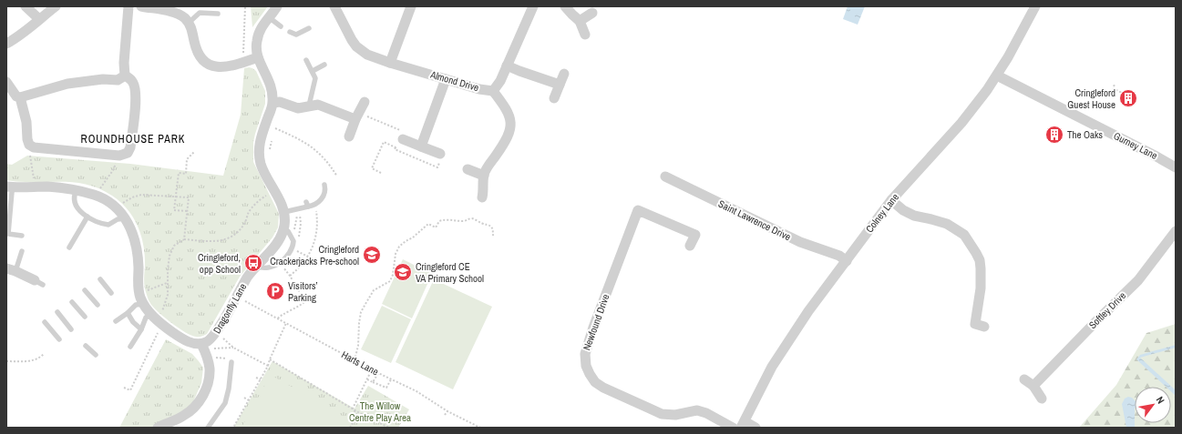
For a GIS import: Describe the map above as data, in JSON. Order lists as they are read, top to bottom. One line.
{"streets":{"street":["Almond Drive","Gurney Lane","Colney Lane","Saint Lawrence Drive","Dragonfly Lane","Softley Drive","Newfound Drive"],"path":["Harts Lane"]},"crossings":[["Gurney Lane","Colney Lane"],["Colney Lane","Saint Lawrence Drive"]],"districts":["ROUNDHOUSE PARK"],"parks":["The Willow Centre Play Area"],"places":{"building":["Cringleford Guest House","The Oaks"],"school or university":["Cringleford Crackerjacks Pre-school","Cringleford CE VA Primary School"],"bus stop":["Cringleford, opp School"],"parking":["Visitors’ Parking"]},"north":"top right"}
